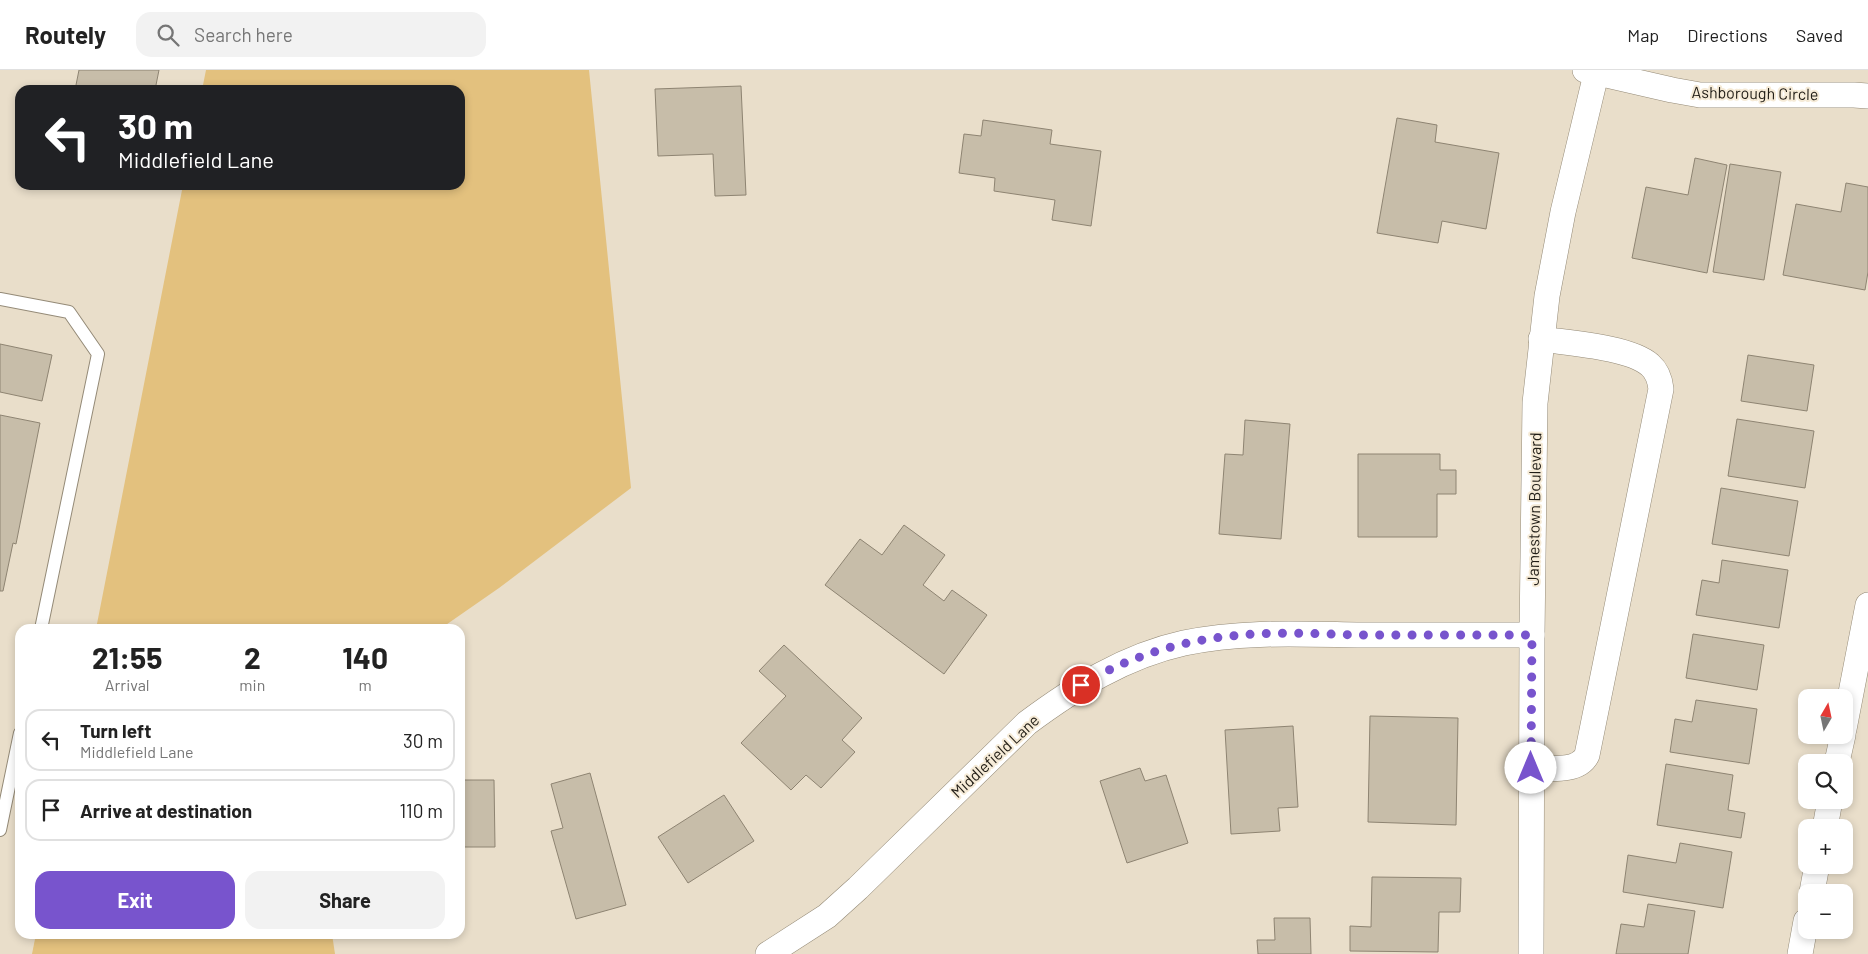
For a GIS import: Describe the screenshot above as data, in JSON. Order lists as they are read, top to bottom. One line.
{"streets":{"street":["Ashborough Circle","Jamestown Boulevard","Middlefield Lane"]},"crossings":[["Ashborough Circle","Jamestown Boulevard"],["Jamestown Boulevard","Middlefield Lane"]],"north":"top","page":{"header":"Routely","search":"Search here","nav":["Map","Directions","Saved"],"turn":["30 m","Middlefield Lane"],"eta":["21:55","Arrival","2","min","140","m"],"map_buttons":["+","−"],"list":[{"name":"Turn left","note":"Middlefield Lane","value":"30 m"},{"name":"Arrive at destination","value":"110 m"}],"buttons":["Exit","Share"]}}
